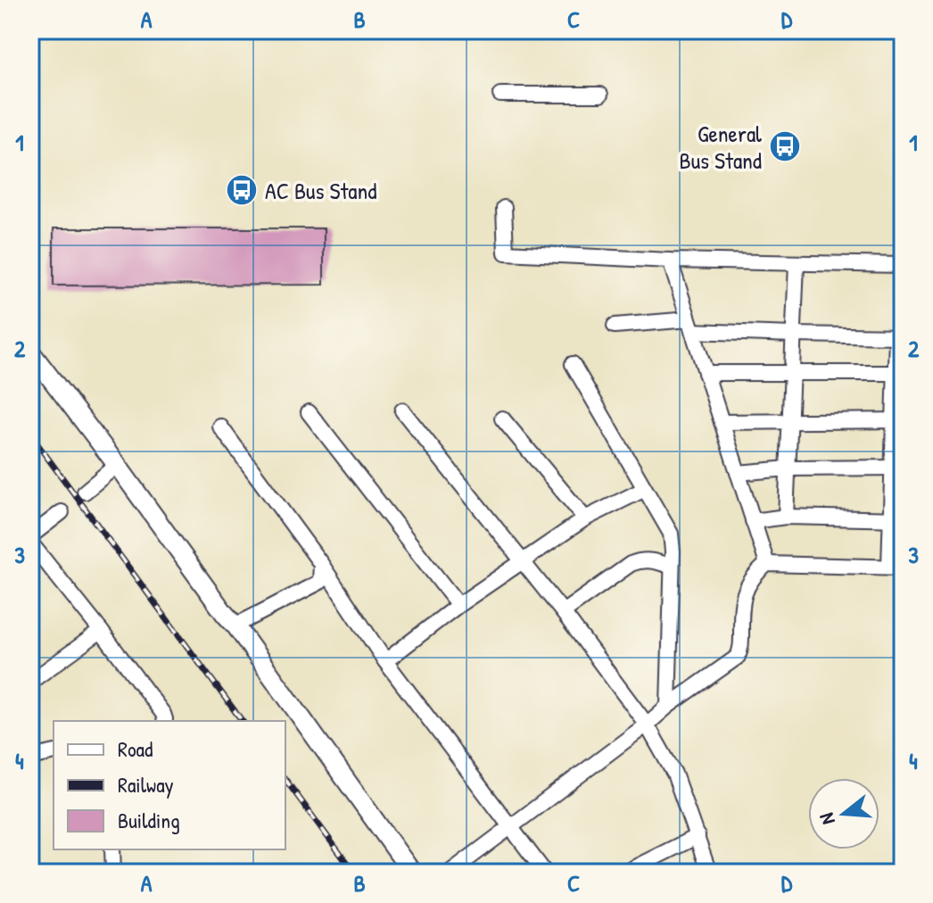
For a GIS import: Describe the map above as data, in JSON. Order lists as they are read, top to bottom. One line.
{"places":{"bus stop":["General Bus Stand","AC Bus Stand"]},"legend":["Road","Railway","Building"],"north":"left","grid":{"columns":["A","B","C","D"],"rows":["1","2","3","4"]}}
